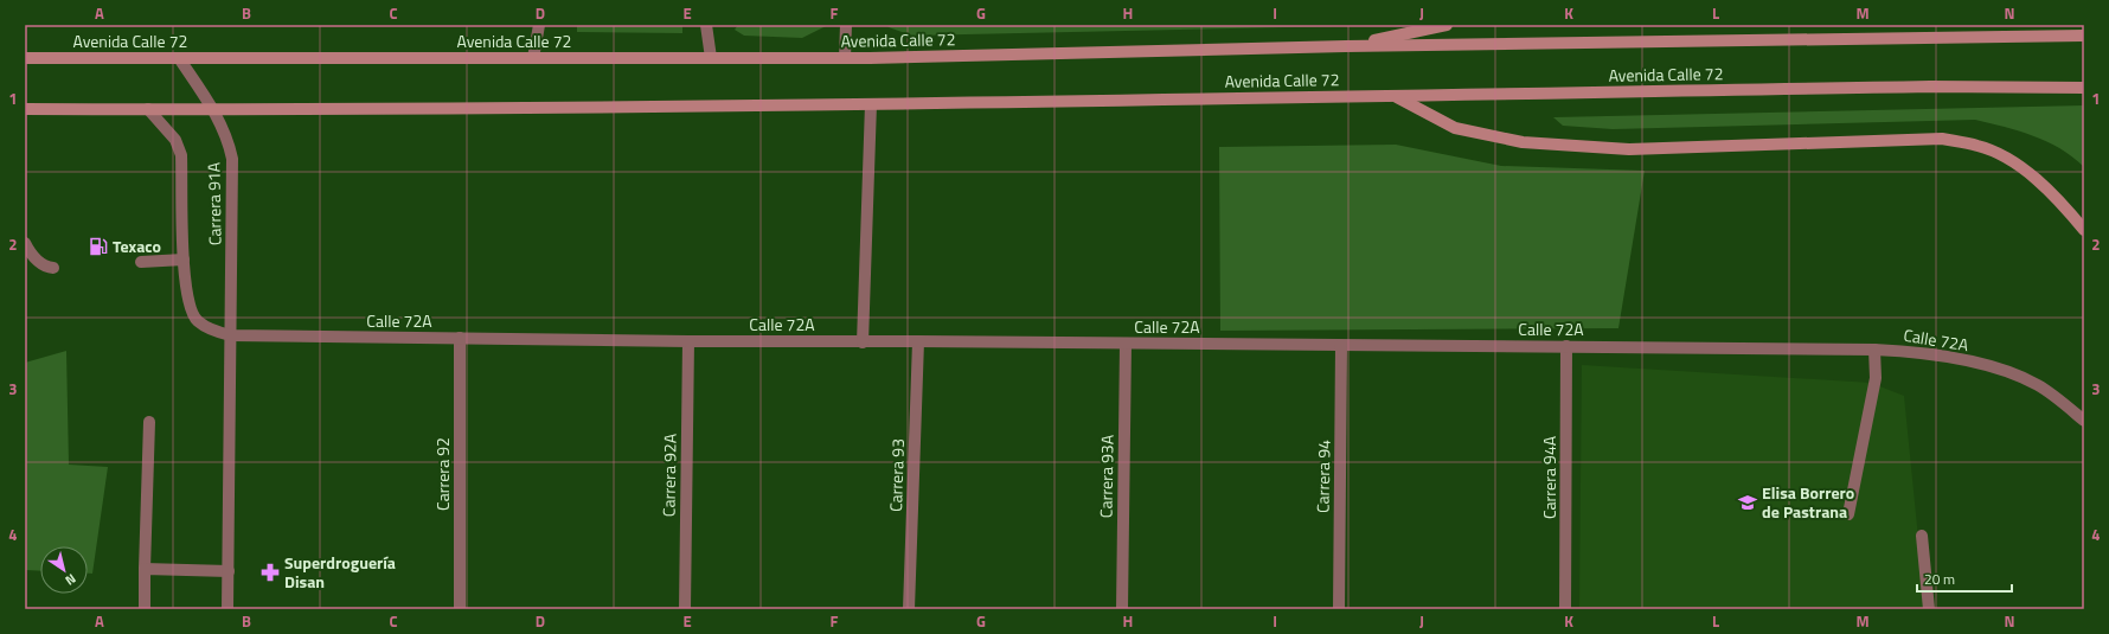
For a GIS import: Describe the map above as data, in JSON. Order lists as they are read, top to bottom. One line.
{"streets":{"main road":["Avenida Calle 72"],"street":["Carrera 91A","Calle 72A","Carrera 92","Carrera 92A","Carrera 93","Carrera 93A","Carrera 94","Carrera 94A"]},"crossings":[["Avenida Calle 72","Carrera 91A"],["Carrera 91A","Calle 72A"],["Calle 72A","Carrera 92"],["Calle 72A","Carrera 92A"],["Calle 72A","Carrera 93"],["Calle 72A","Carrera 93A"],["Calle 72A","Carrera 94"],["Calle 72A","Carrera 94A"]],"places":{"fuel station":["Texaco"],"school or university":["Elisa Borrero de Pastrana"],"pharmacy":["Superdroguería Disan"]},"scale_bar":"20 m","north":"bottom right","grid":{"columns":["A","B","C","D","E","F","G","H","I","J","K","L","M","N"],"rows":["1","2","3","4"]}}
